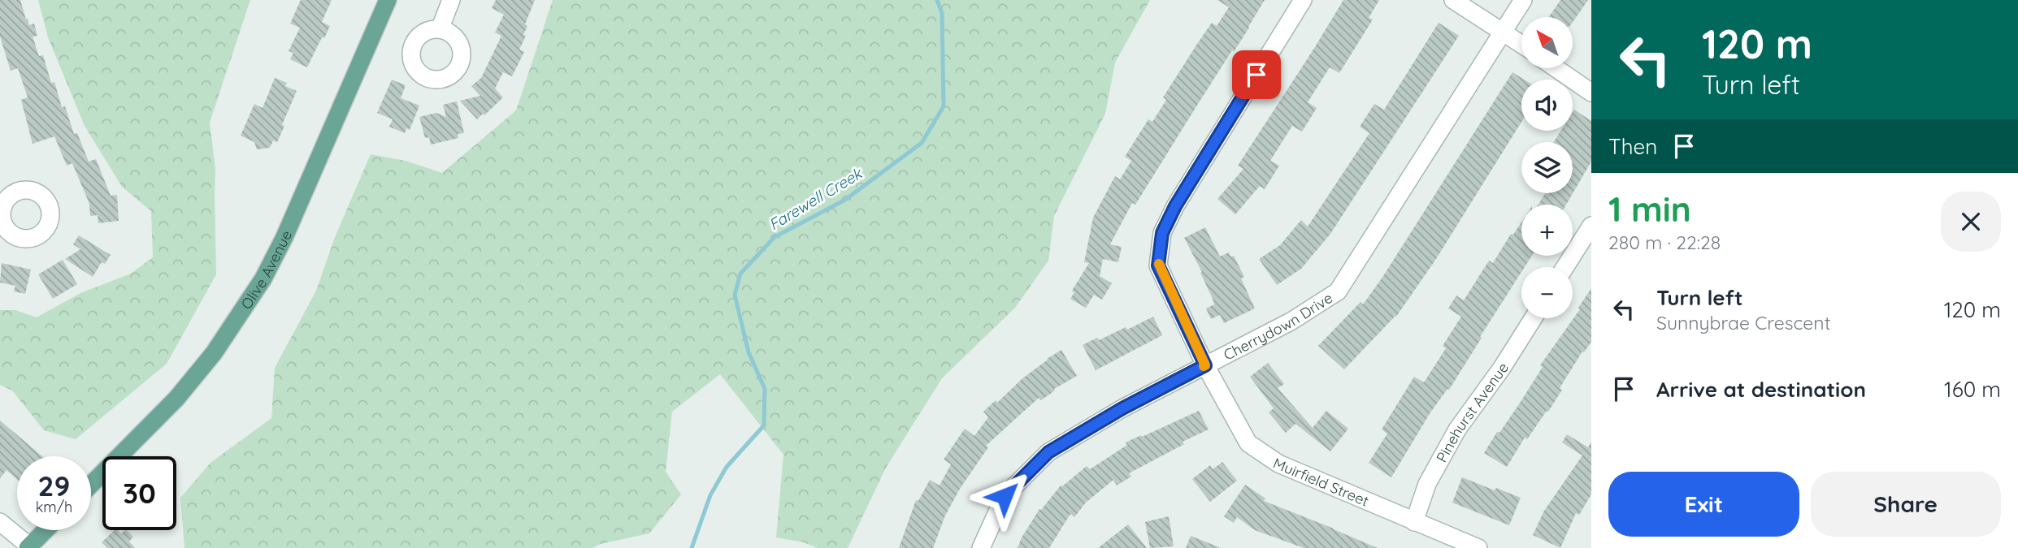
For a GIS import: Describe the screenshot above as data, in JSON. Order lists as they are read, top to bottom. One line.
{"streets":{"main road":["Olive Avenue"],"street":["Cherrydown Drive","Pinehurst Avenue","Muirfield Street"]},"crossings":[["Cherrydown Drive","Muirfield Street"],["Pinehurst Avenue","Muirfield Street"]],"water":["Farewell Creek"],"north":"top left","page":{"turn":["120 m","Turn left"],"map_buttons":["+","−"],"then":"Then","heading":["1 min","280 m · 22:28"],"list":[{"name":"Turn left","note":"Sunnybrae Crescent","value":"120 m"},{"name":"Arrive at destination","value":"160 m"}],"speed":"29 km/h","limit":"30","buttons":["Exit","Share"]}}
